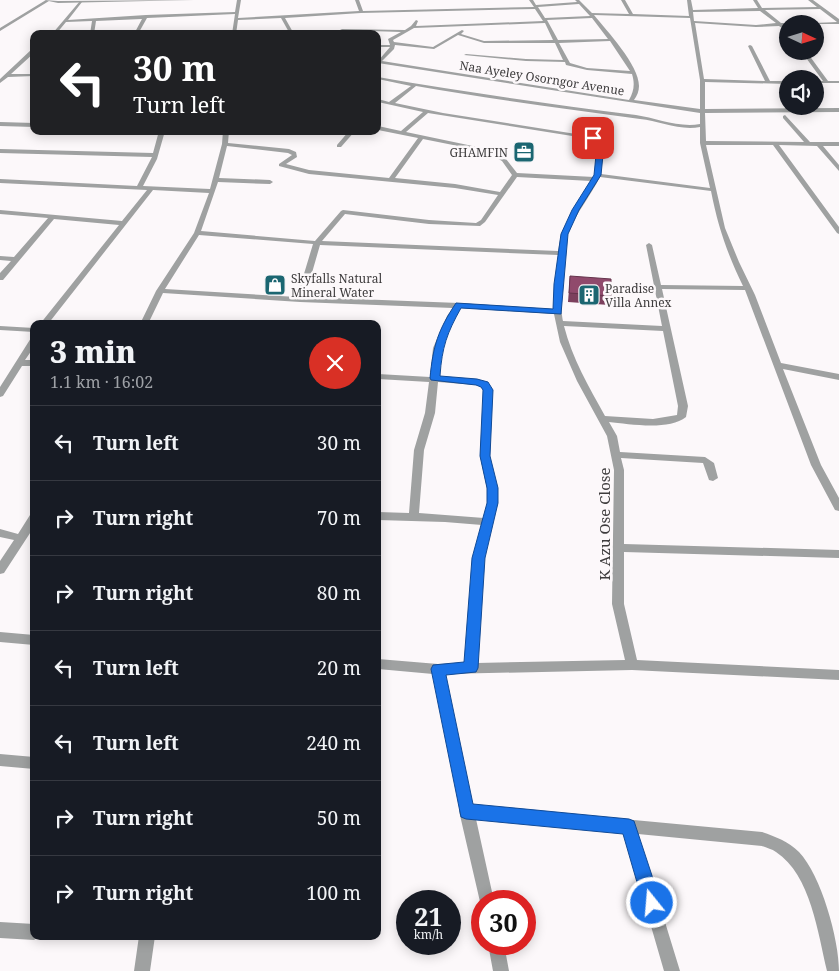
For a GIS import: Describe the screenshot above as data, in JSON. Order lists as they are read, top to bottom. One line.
{"streets":{"street":["Naa Ayeley Osorngor Avenue","K Azu Ose Close"]},"places":{"office":["GHAMFIN"],"shop":["Skyfalls Natural Mineral Water"],"building":["Paradise Villa Annex"]},"north":"right","page":{"turn":["30 m","Turn left"],"heading":["3 min","1.1 km · 16:02"],"list":[{"name":"Turn left","value":"30 m"},{"name":"Turn right","value":"70 m"},{"name":"Turn right","value":"80 m"},{"name":"Turn left","value":"20 m"},{"name":"Turn left","value":"240 m"},{"name":"Turn right","value":"50 m"},{"name":"Turn right","value":"100 m"}],"speed":"21 km/h","limit":"30"}}
